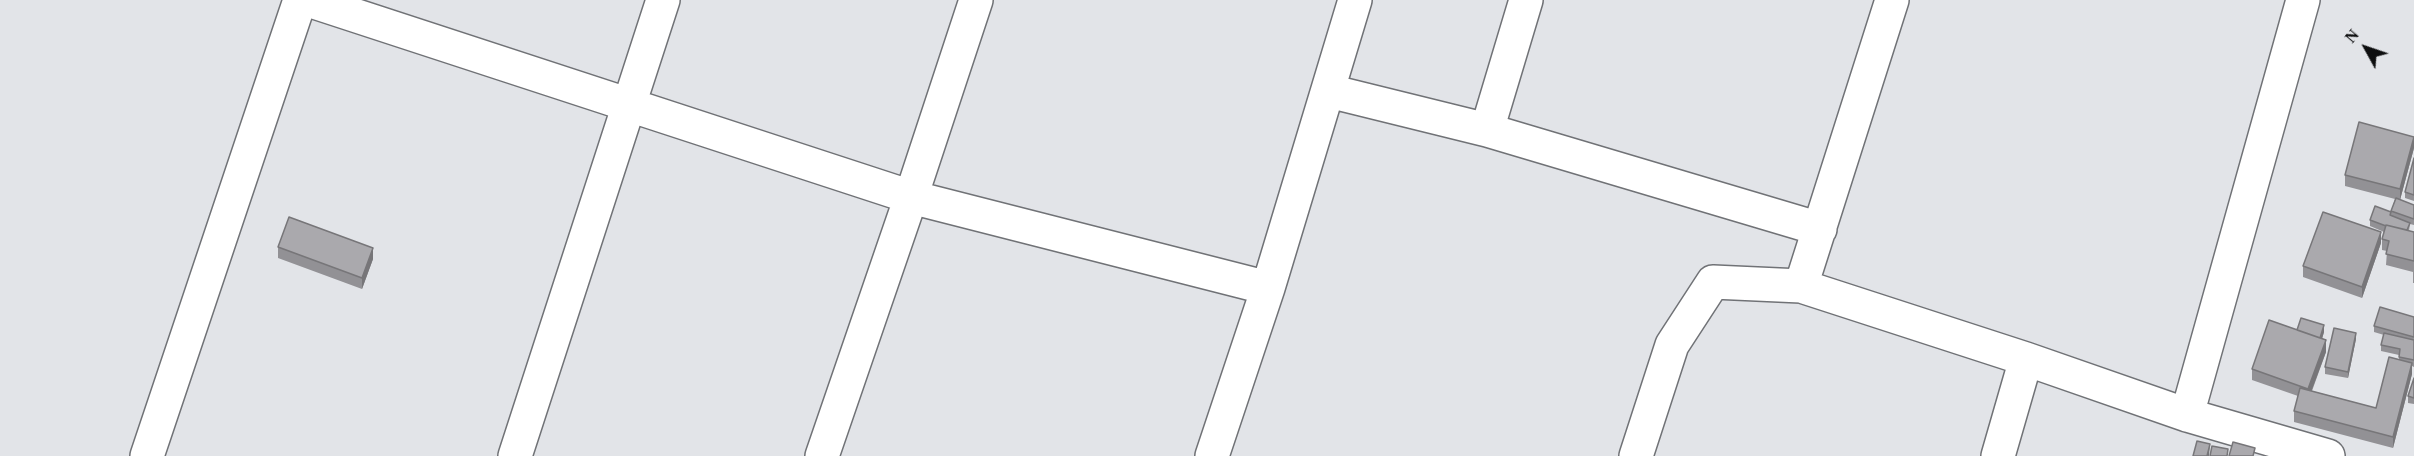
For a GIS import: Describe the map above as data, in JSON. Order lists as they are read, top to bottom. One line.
{"north":"top left"}
